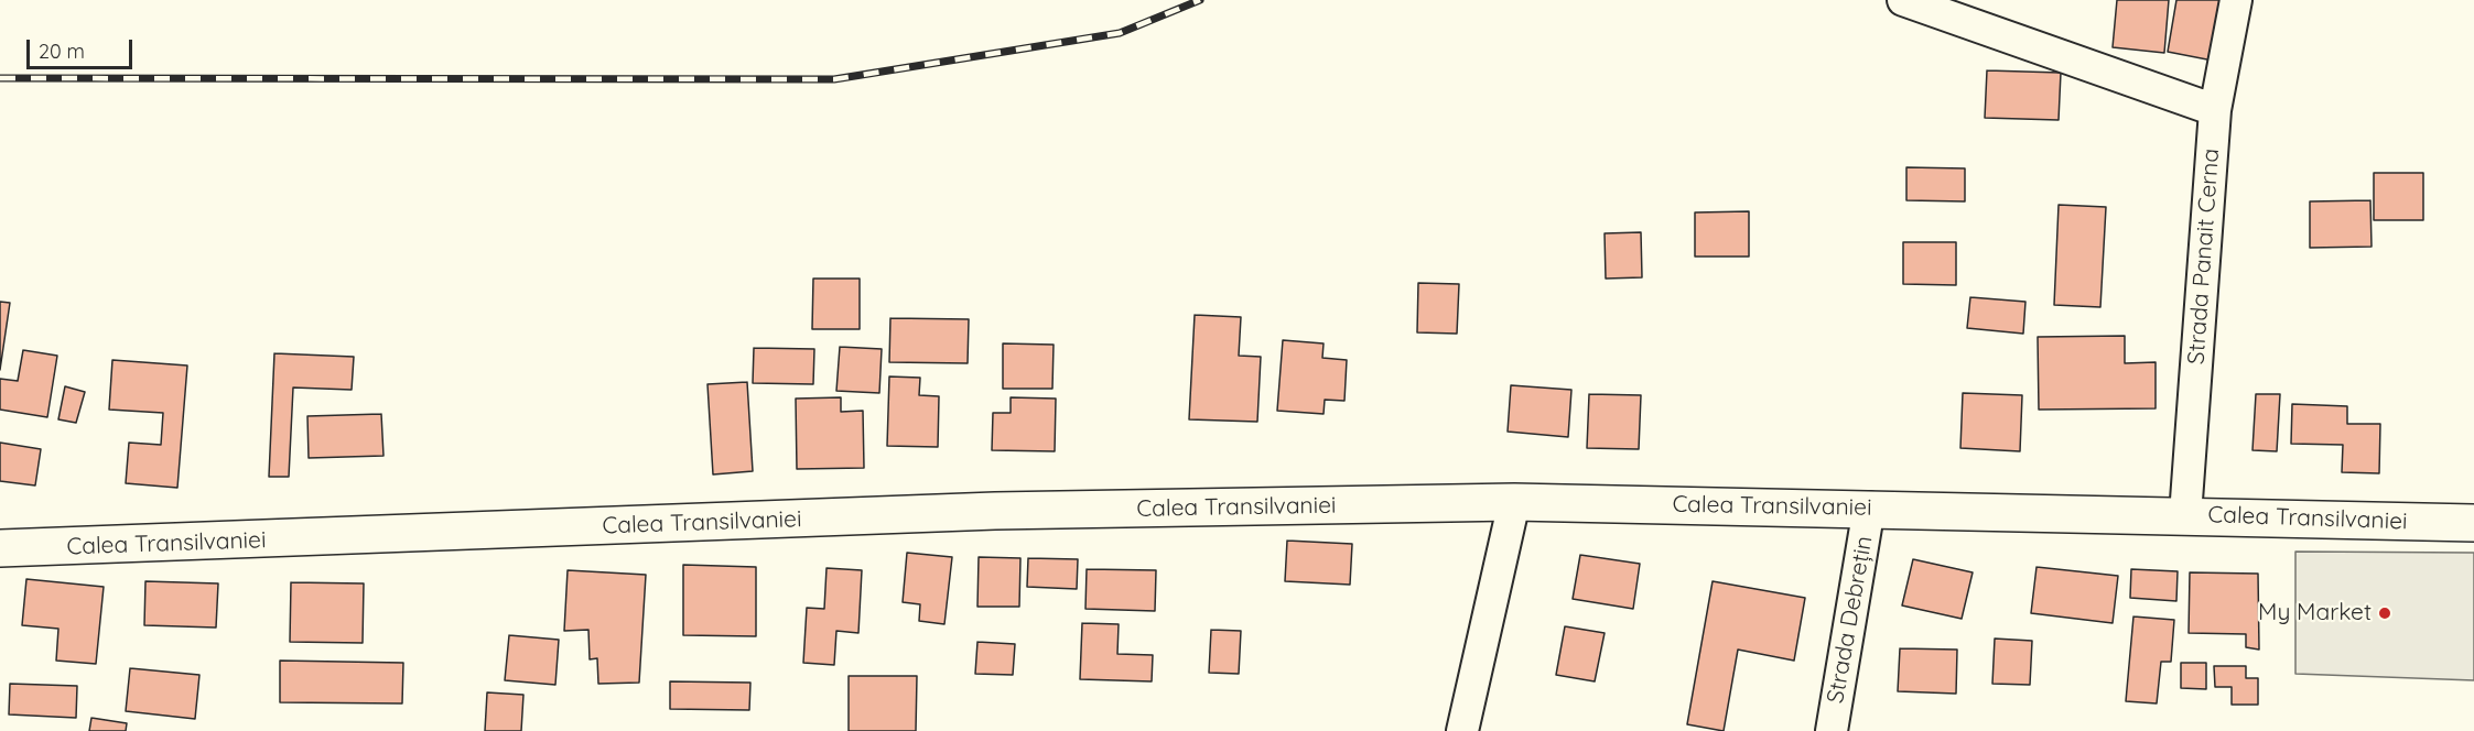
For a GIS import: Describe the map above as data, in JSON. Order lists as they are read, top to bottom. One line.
{"streets":{"highway":["Calea Transilvaniei"],"street":["Strada Panait Cerna","Strada Debrețin"]},"crossings":[["Strada Panait Cerna","Calea Transilvaniei"],["Calea Transilvaniei","Strada Debrețin"]],"places":["My Market"],"scale_bar":"20 m"}
